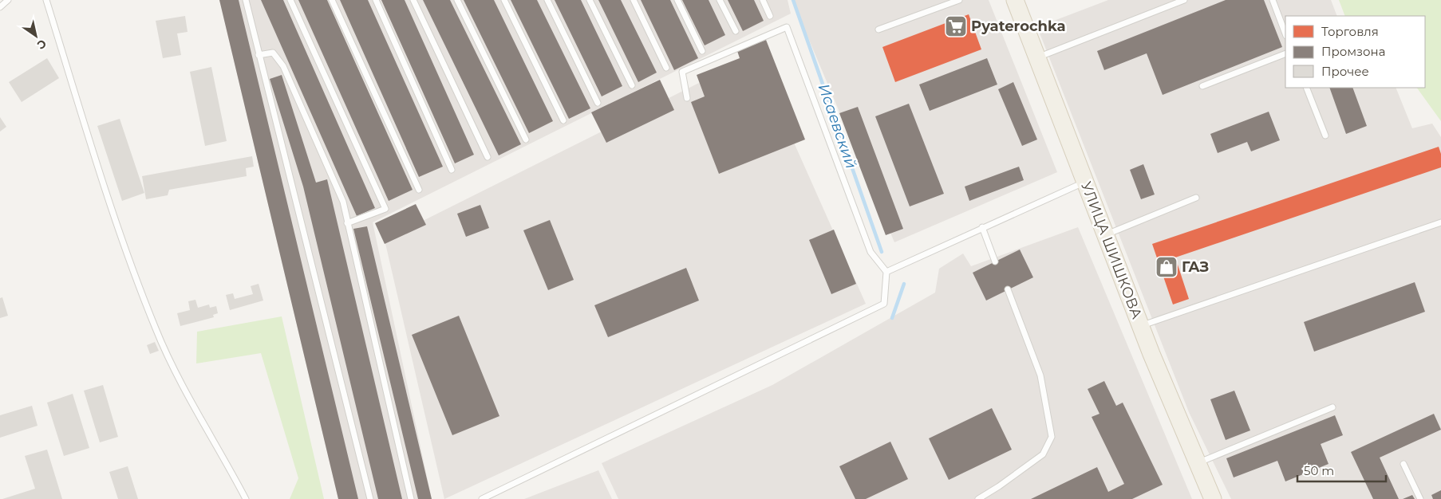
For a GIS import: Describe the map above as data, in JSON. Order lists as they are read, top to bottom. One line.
{"streets":{"main road":["УЛИЦА ШИШКОВА"]},"water":["Исаевский"],"places":{"supermarket":["Pyaterochka"],"shop":["ГАЗ"]},"legend":["Торговля","Промзона","Прочее"],"scale_bar":"50 m","north":"bottom right"}
